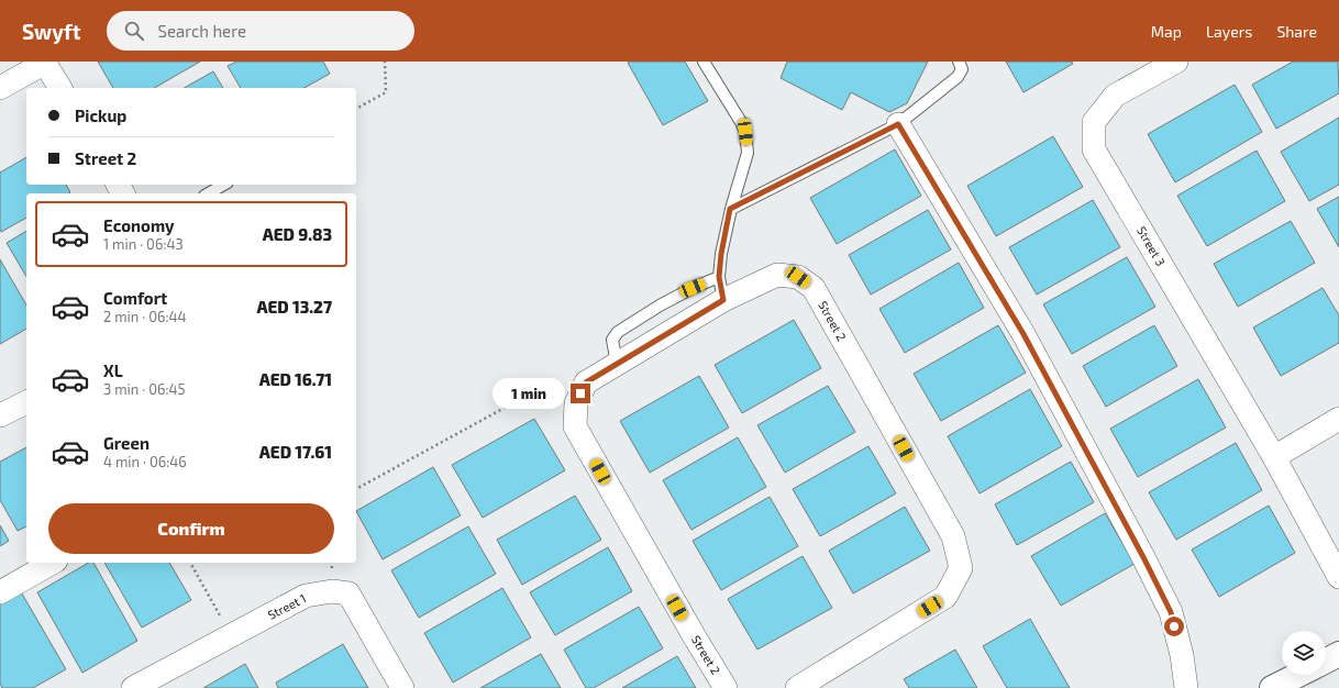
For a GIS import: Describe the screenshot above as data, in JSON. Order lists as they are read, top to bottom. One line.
{"streets":{"street":["Street 3","Street 2","Street 1"]},"page":{"header":"Swyft","search":"Search here","nav":["Map","Layers","Share"],"banner":["Pickup","Street 2"],"list":[{"name":"Economy","note":"1 min · 06:43","value":"AED 9.83"},{"name":"Comfort","note":"2 min · 06:44","value":"AED 13.27"},{"name":"XL","note":"3 min · 06:45","value":"AED 16.71"},{"name":"Green","note":"4 min · 06:46","value":"AED 17.61"}],"bubble":"1 min","buttons":"Confirm"}}
